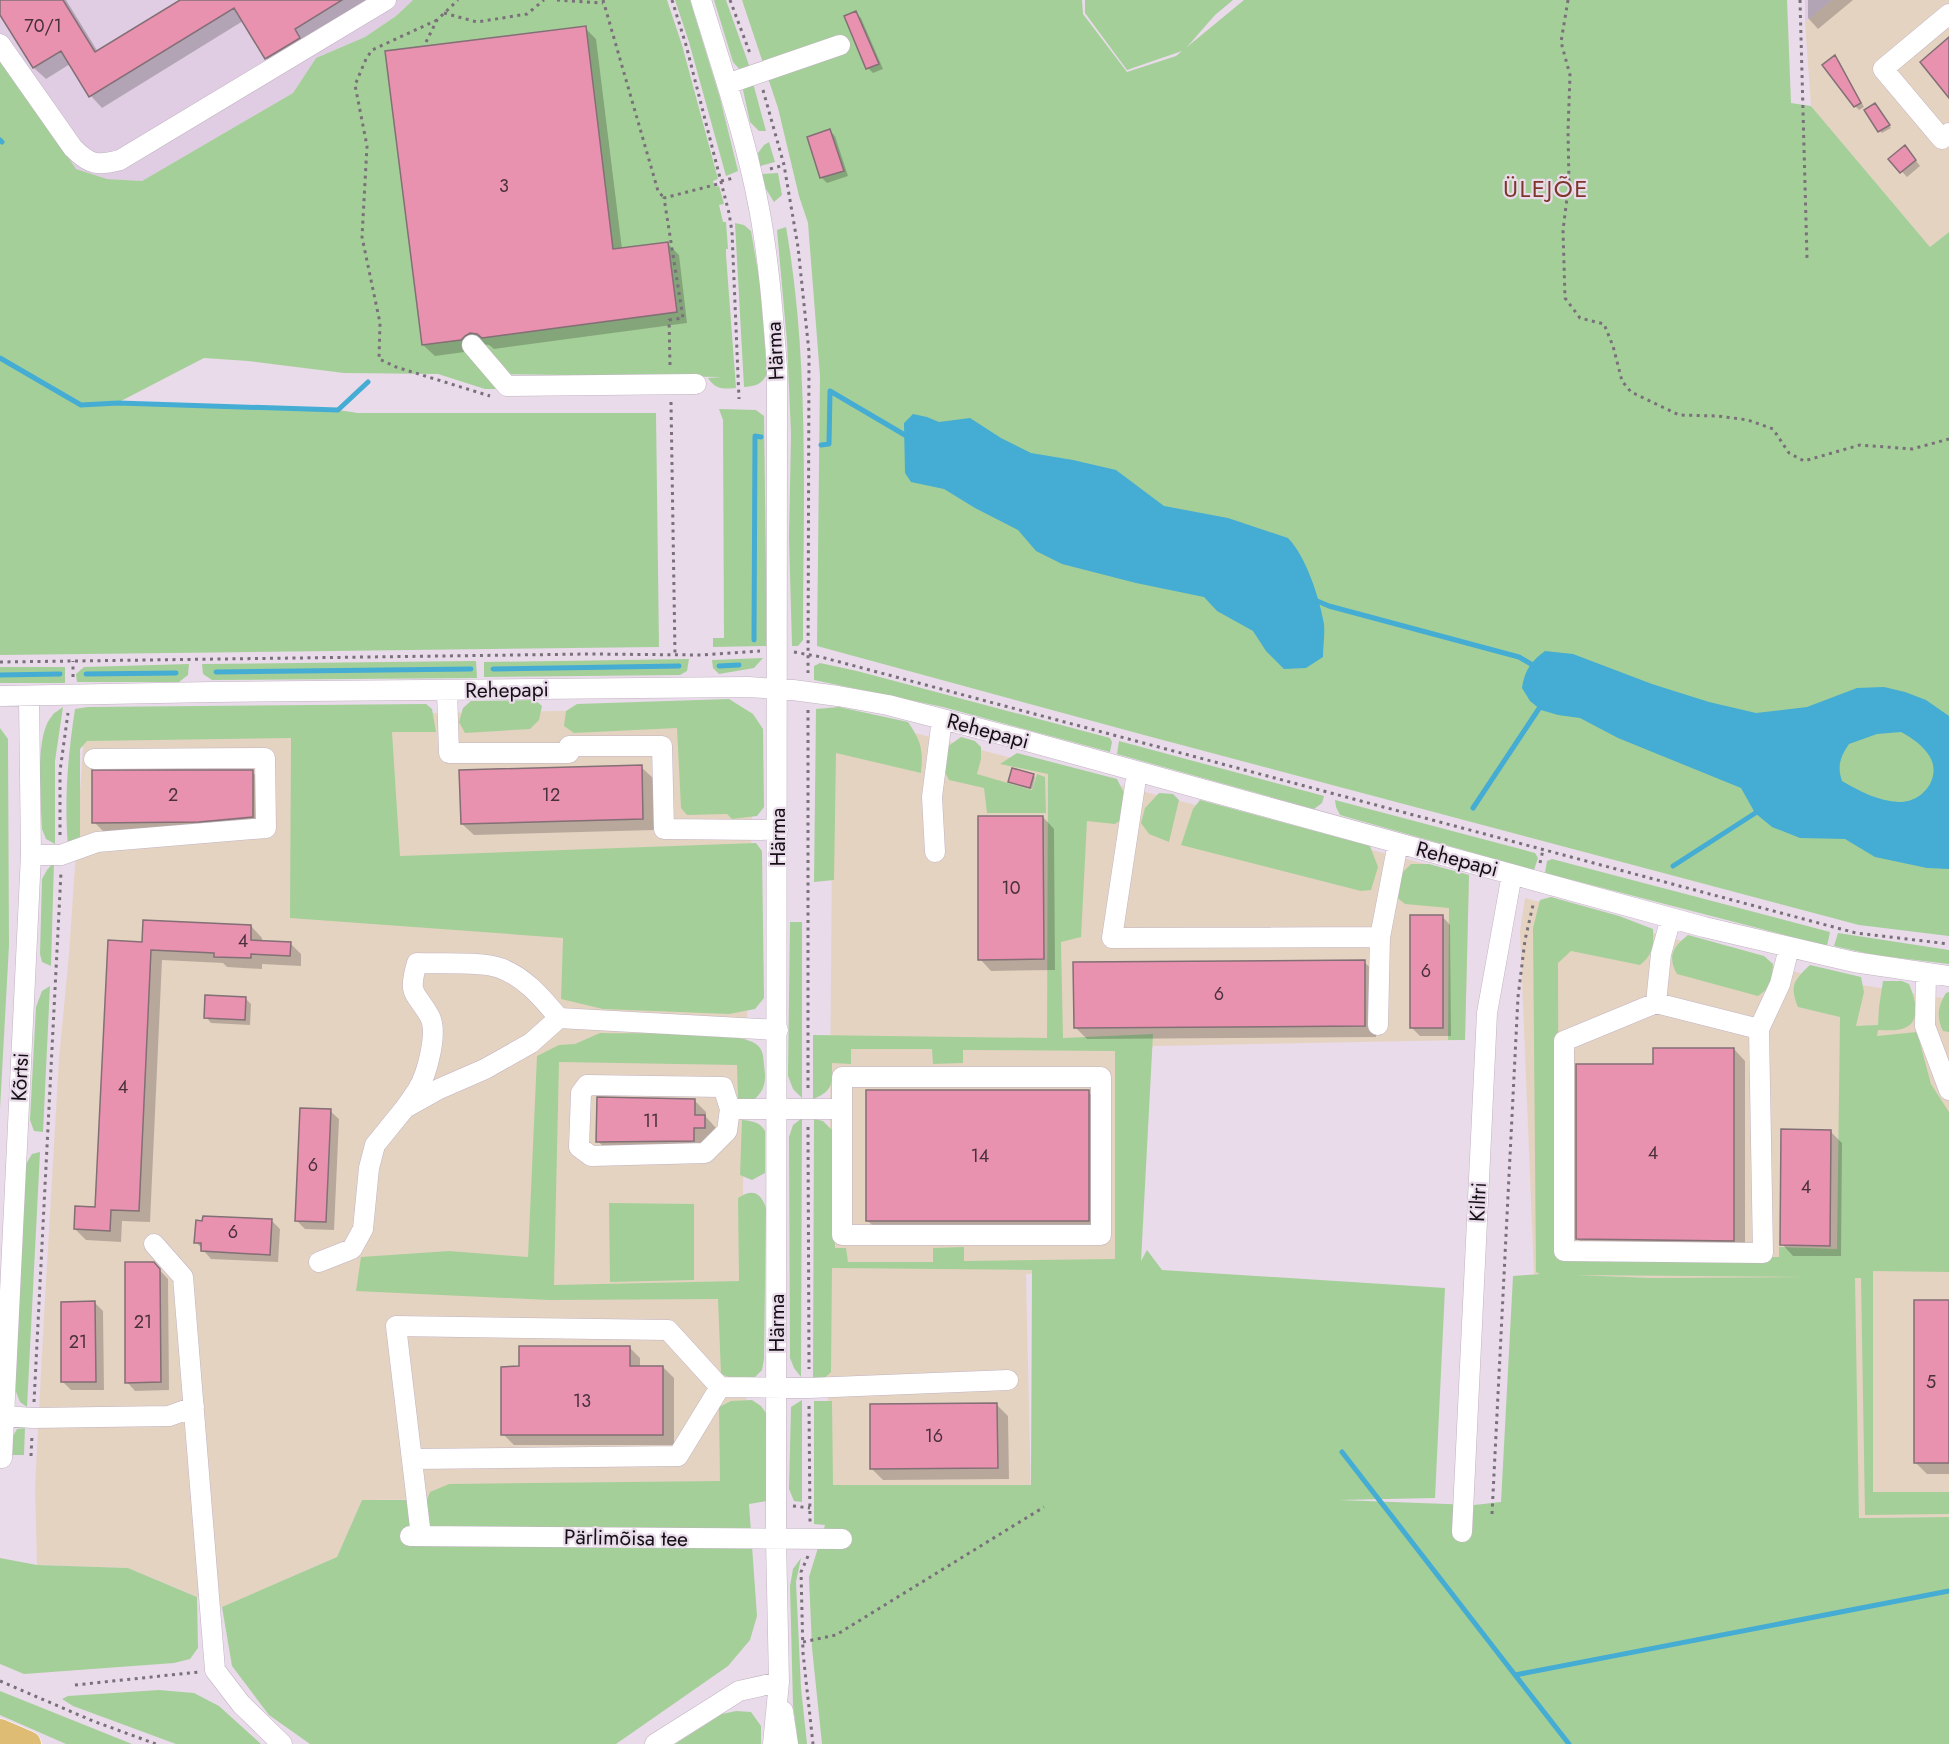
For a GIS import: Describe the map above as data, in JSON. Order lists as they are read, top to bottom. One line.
{"streets":{"street":["Härma","Rehepapi","Kõrtsi","Kiltri","Pärlimõisa tee"]},"crossings":[["Härma","Rehepapi"],["Härma","Pärlimõisa tee"],["Rehepapi","Kõrtsi"],["Rehepapi","Kiltri"]],"districts":["ÜLEJÕE"],"house_numbers":["70/1","3","2","12","10","4","6","6","4","11","4","14","6","4","6","21","21","5","13","16"]}
